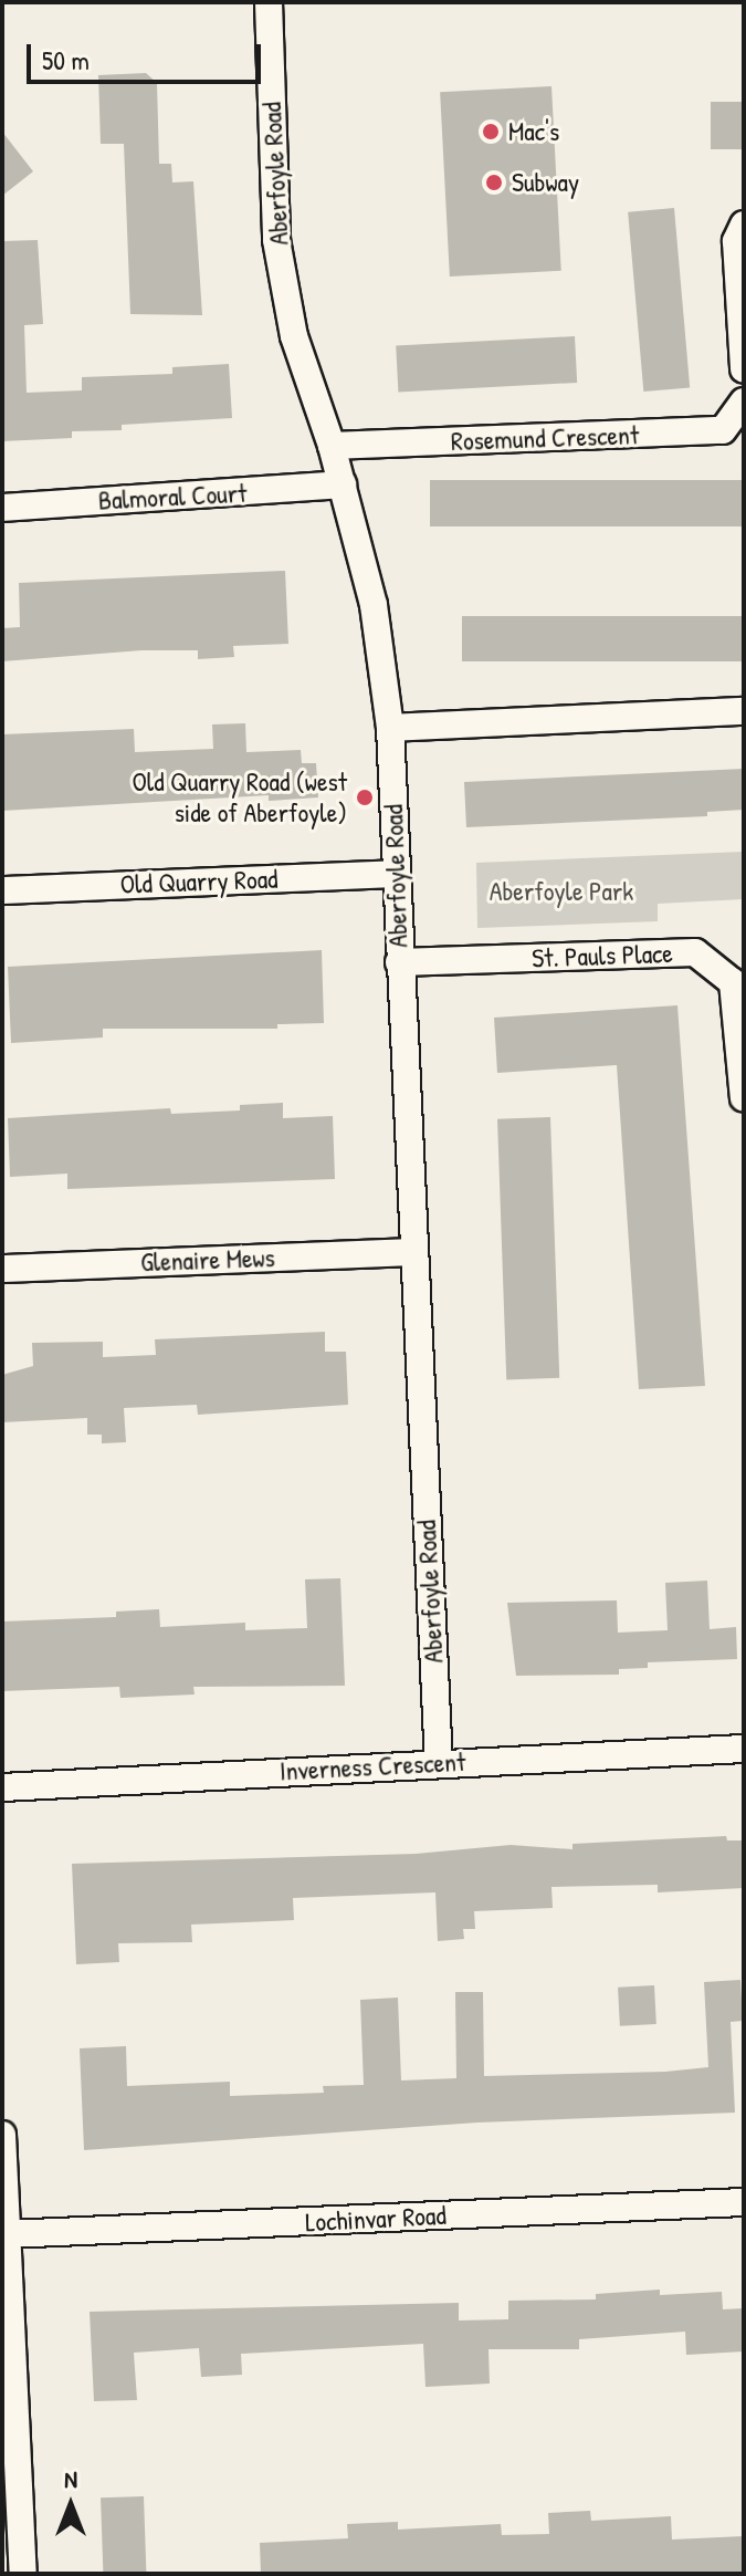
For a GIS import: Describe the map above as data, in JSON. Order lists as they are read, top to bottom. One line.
{"streets":{"street":["Aberfoyle Road","Rosemund Crescent","Balmoral Court","Old Quarry Road","St. Pauls Place","Glenaire Mews","Inverness Crescent","Lochinvar Road"]},"crossings":[["Aberfoyle Road","Rosemund Crescent"],["Aberfoyle Road","Balmoral Court"],["Aberfoyle Road","Old Quarry Road"],["Aberfoyle Road","St. Pauls Place"],["Aberfoyle Road","Glenaire Mews"],["Aberfoyle Road","Inverness Crescent"]],"parks":["Aberfoyle Park"],"places":["Mac's","Subway","Old Quarry Road (west side of Aberfoyle)"],"scale_bar":"50 m","north":"top"}
